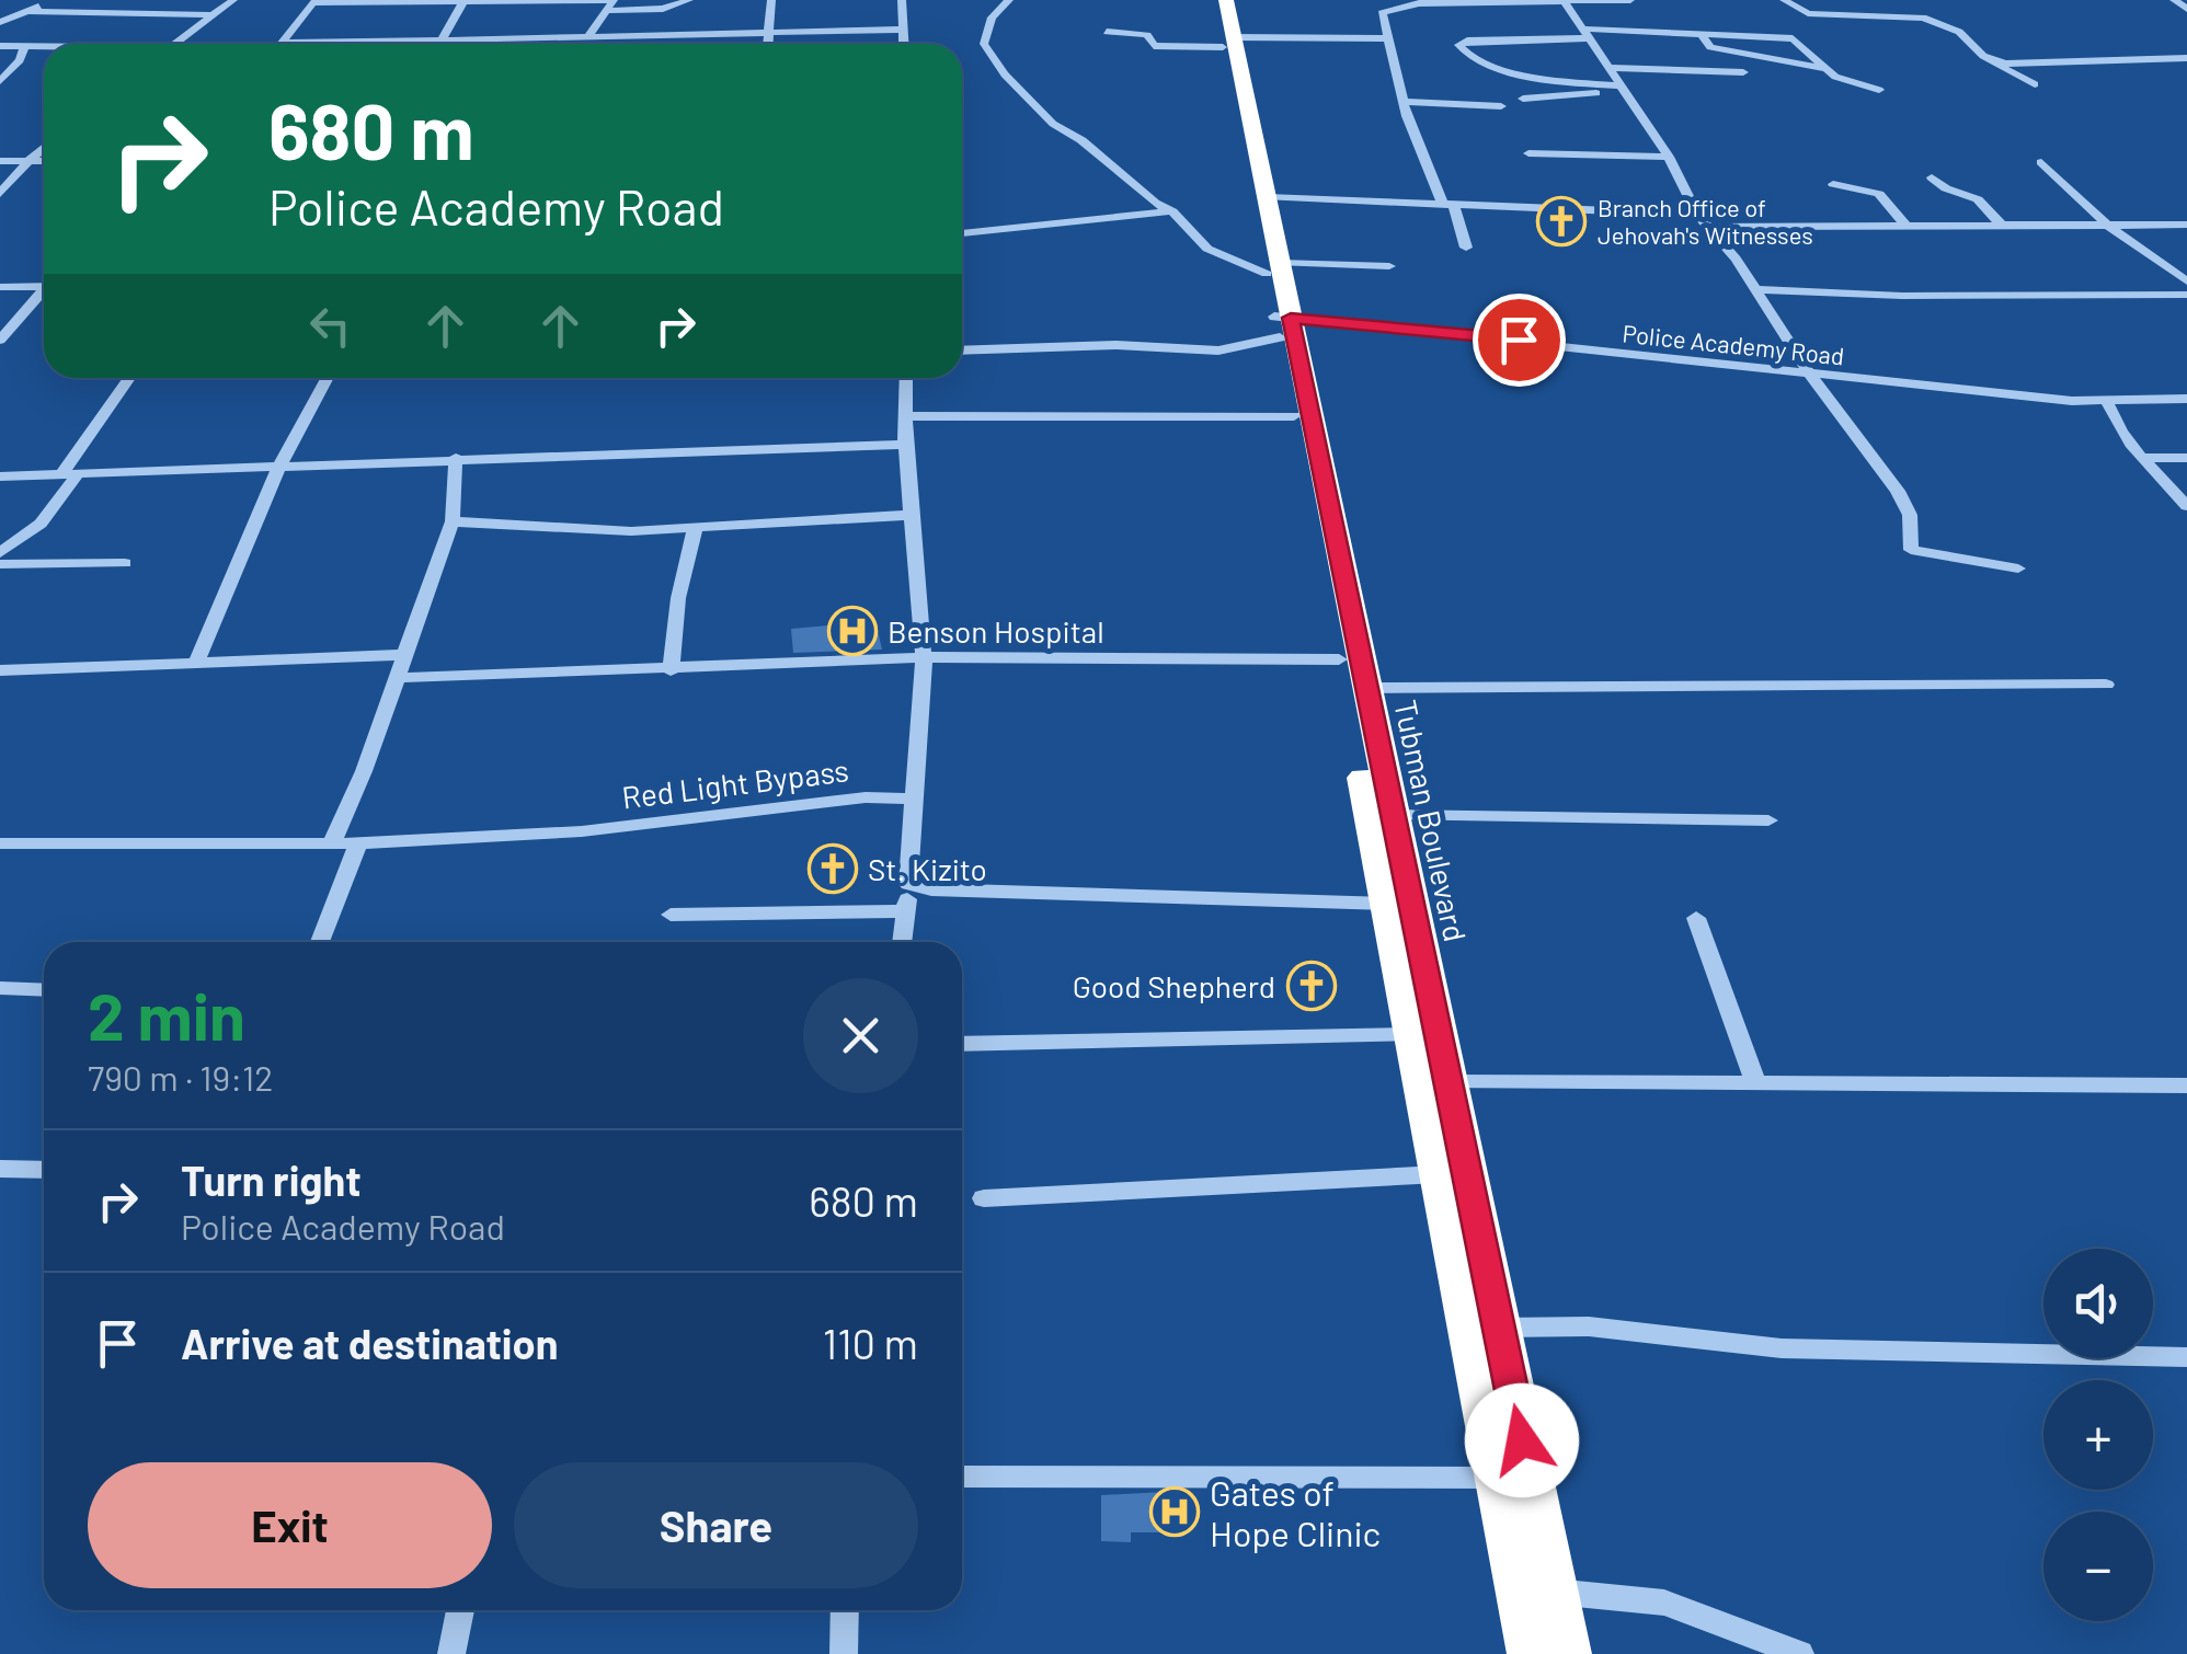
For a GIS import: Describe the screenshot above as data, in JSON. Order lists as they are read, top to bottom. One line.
{"streets":{"highway":["Tubman Boulevard"],"street":["Police Academy Road","Red Light Bypass"]},"crossings":[["Police Academy Road","Tubman Boulevard"]],"places":{"church":["Branch Office of Jehovah's Witnesses","St. Kizito","Good Shepherd"],"hospital":["Benson Hospital","Gates of Hope Clinic"]},"page":{"turn":["680 m","Police Academy Road"],"heading":["2 min","790 m · 19:12"],"list":[{"name":"Turn right","note":"Police Academy Road","value":"680 m"},{"name":"Arrive at destination","value":"110 m"}],"map_buttons":["+","−"],"buttons":["Exit","Share"]}}
